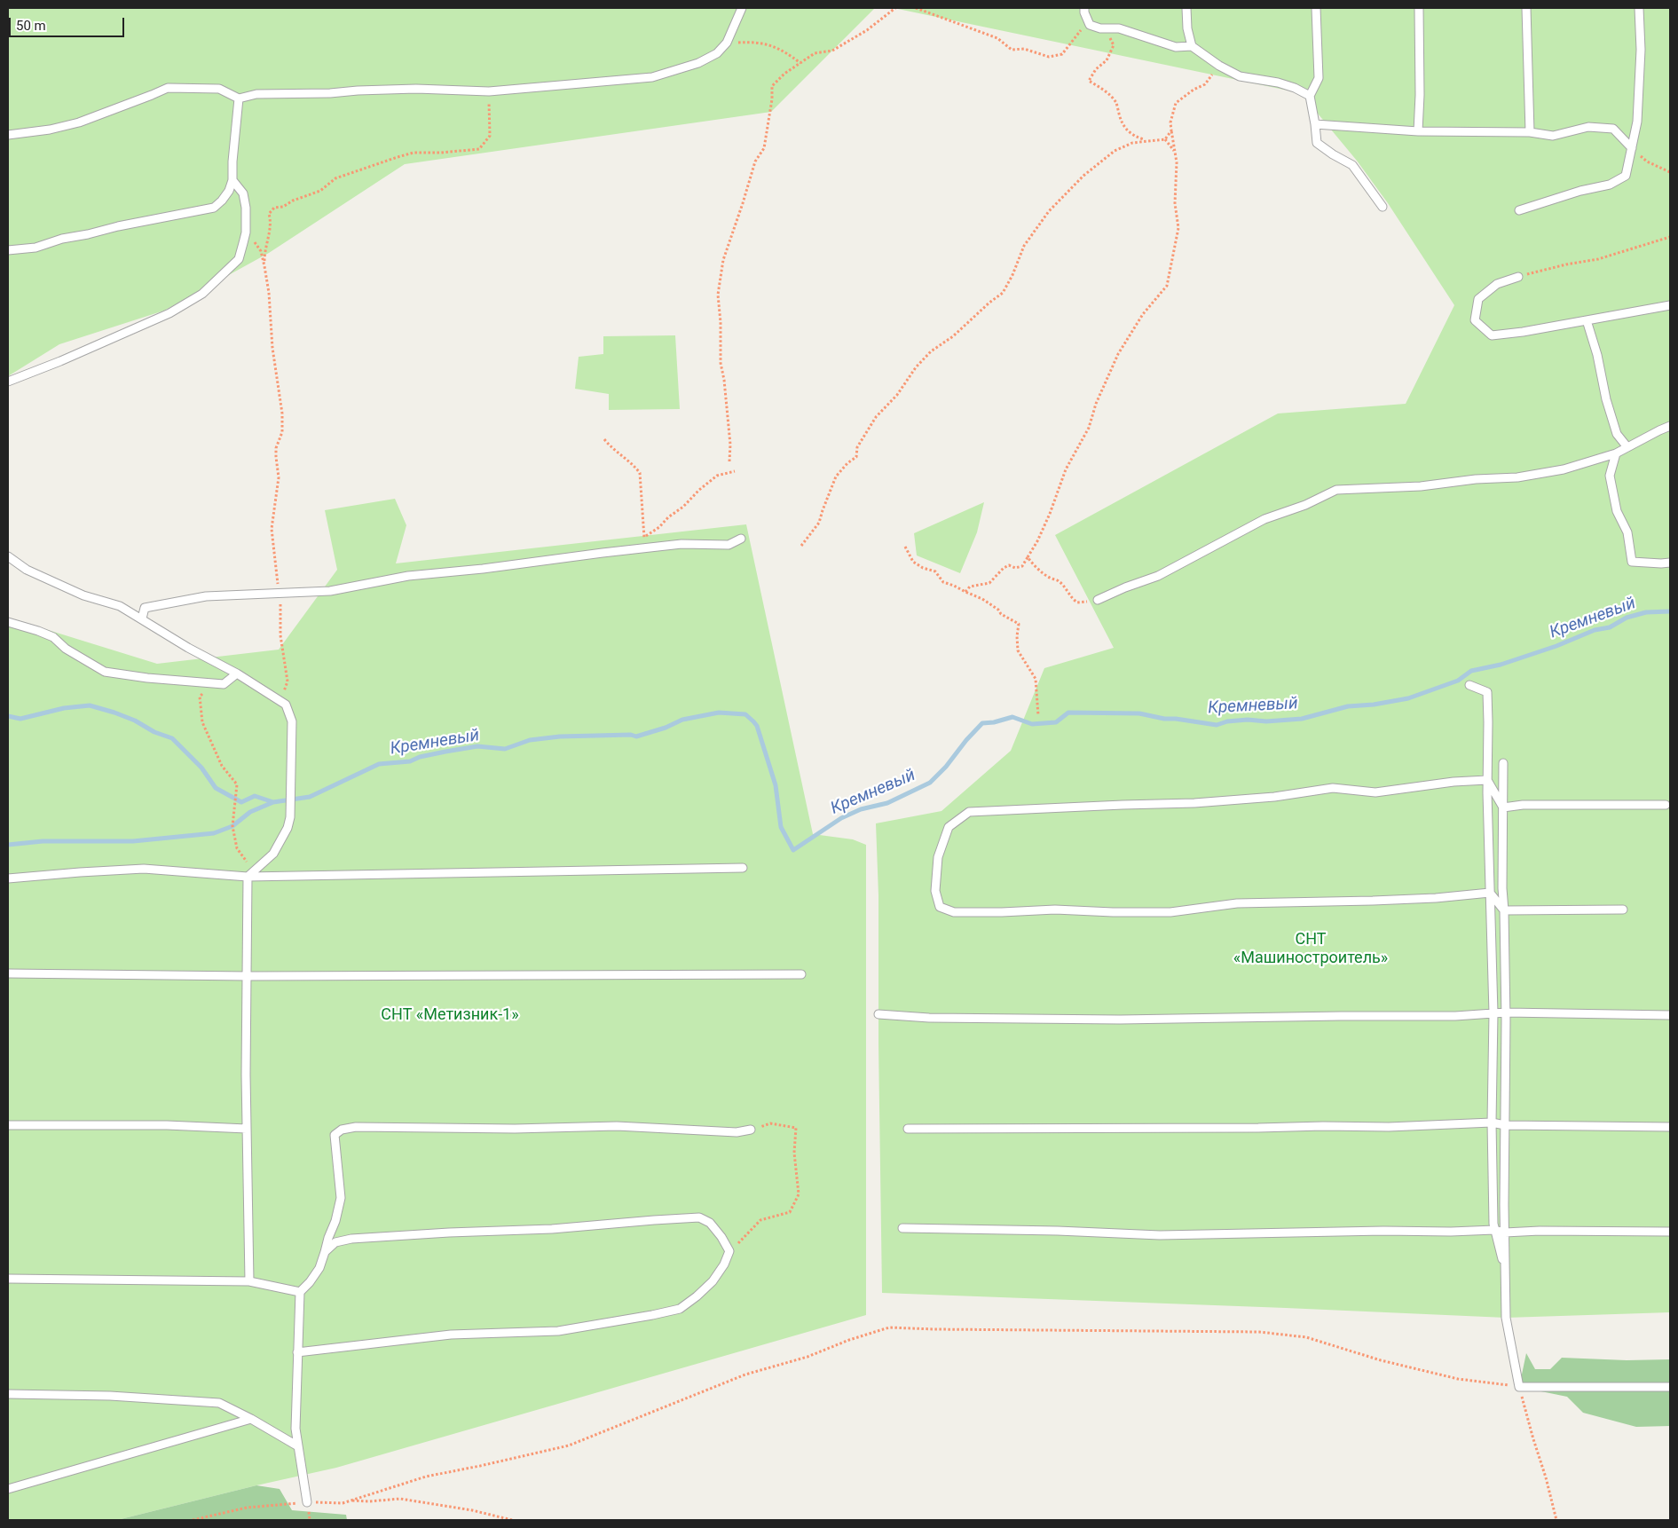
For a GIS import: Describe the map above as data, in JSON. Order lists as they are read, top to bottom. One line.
{"water":["Кремневый"],"parks":["СНТ «Машиностроитель»","СНТ «Метизник-1»"],"scale_bar":"50 m"}
